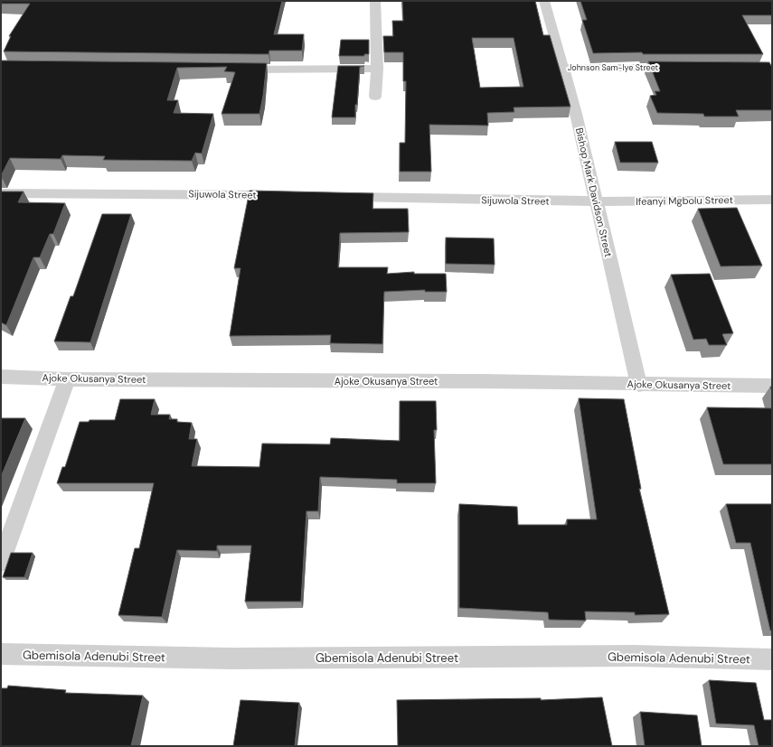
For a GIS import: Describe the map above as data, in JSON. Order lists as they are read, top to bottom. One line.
{"streets":{"street":["Johnson Sam-Iye Street","Bishop Mark Davidson Street","Sijuwola Street","Ifeanyi Mgbolu Street","Ajoke Okusanya Street","Gbemisola Adenubi Street"]},"crossings":[["Johnson Sam-Iye Street","Bishop Mark Davidson Street"],["Bishop Mark Davidson Street","Sijuwola Street"],["Bishop Mark Davidson Street","Ifeanyi Mgbolu Street"],["Bishop Mark Davidson Street","Ajoke Okusanya Street"],["Sijuwola Street","Ifeanyi Mgbolu Street"]]}
